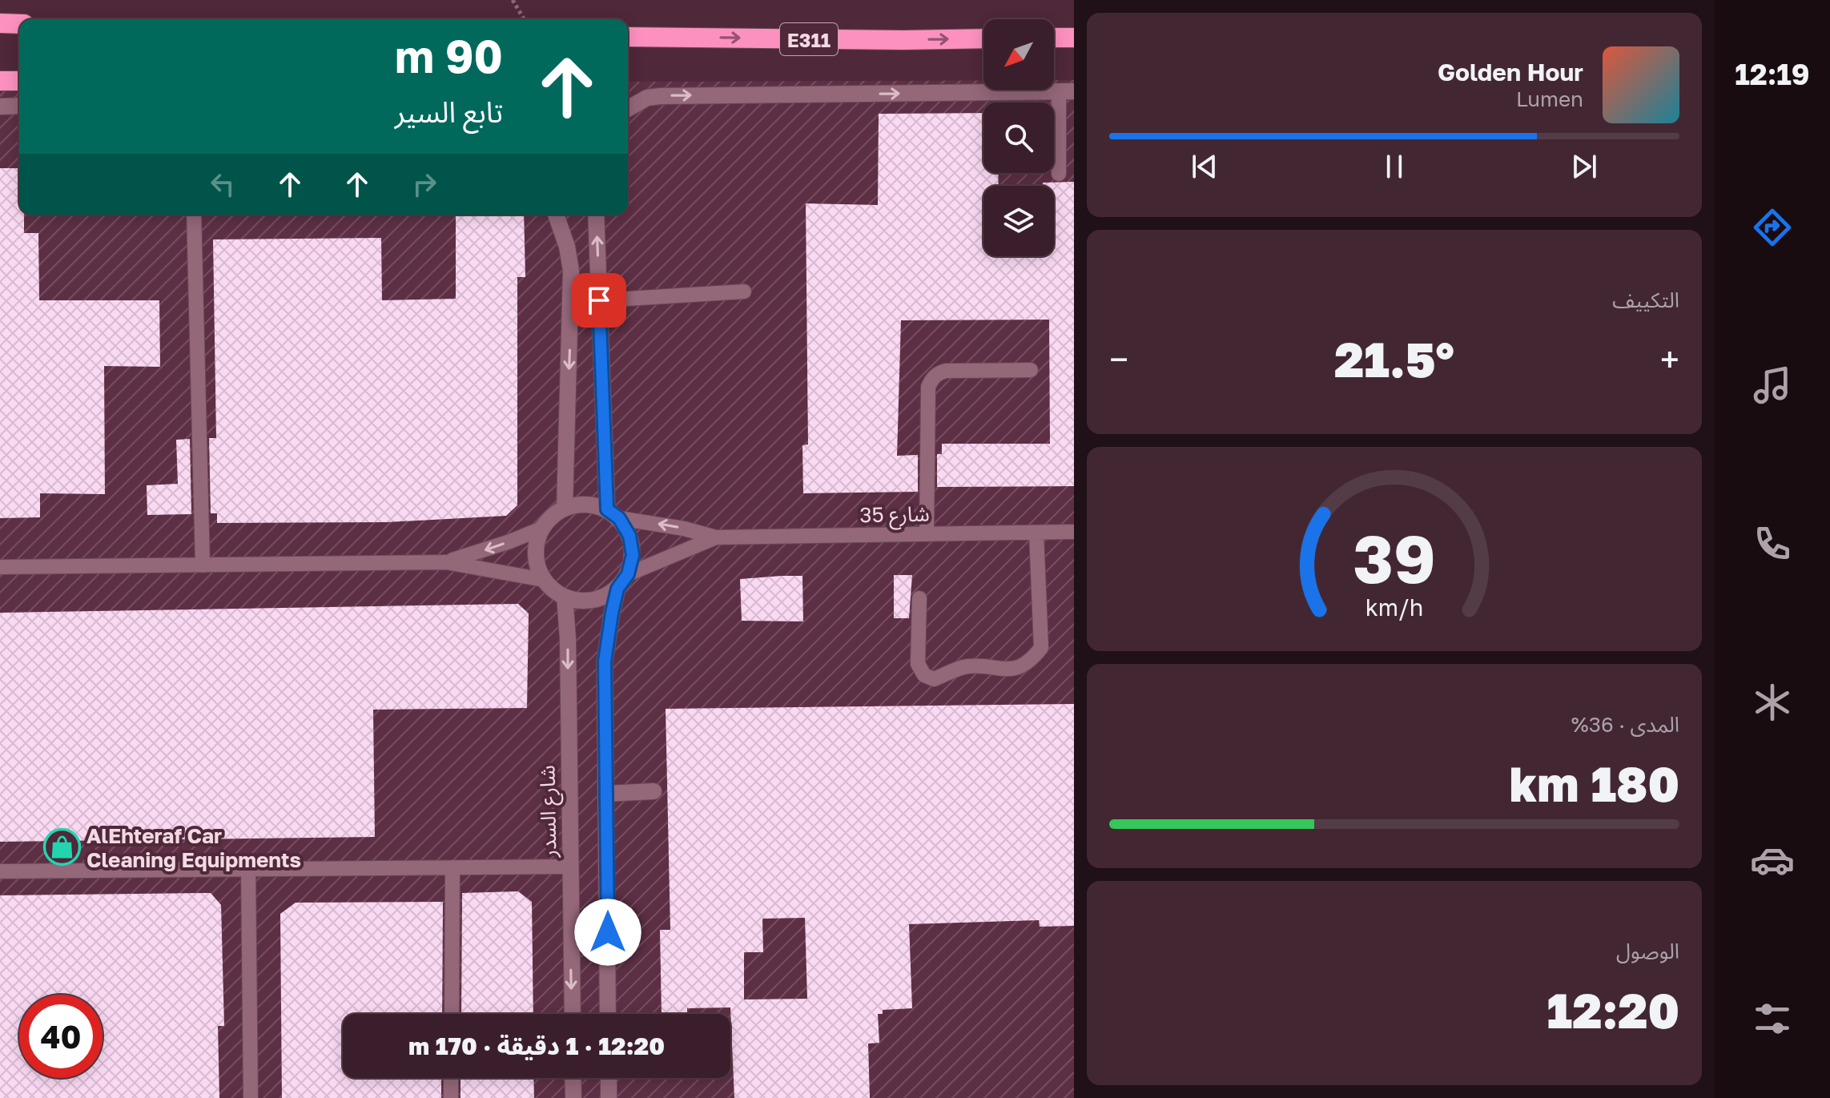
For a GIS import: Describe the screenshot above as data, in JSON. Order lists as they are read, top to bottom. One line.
{"streets":{"highway":["E311"],"street":["شارع السدر"],"lane":["شارع 35"]},"crossings":[["شارع 35","شارع السدر"]],"places":{"shop":["AlEhteraf Car Cleaning Equipments"]},"north":"bottom left","page":{"tabs":"12:19","turn":["90 m","تابع السير"],"song":["Golden Hour","Lumen"],"tile":["التكييف",["المدى · 36%","180 km"],["الوصول","12:20"]],"heat":["−","21.5°","+"],"limit":"40","trip":"12:20 · 1 دقيقة · 170 m","gauge":["39","km/h"]}}
